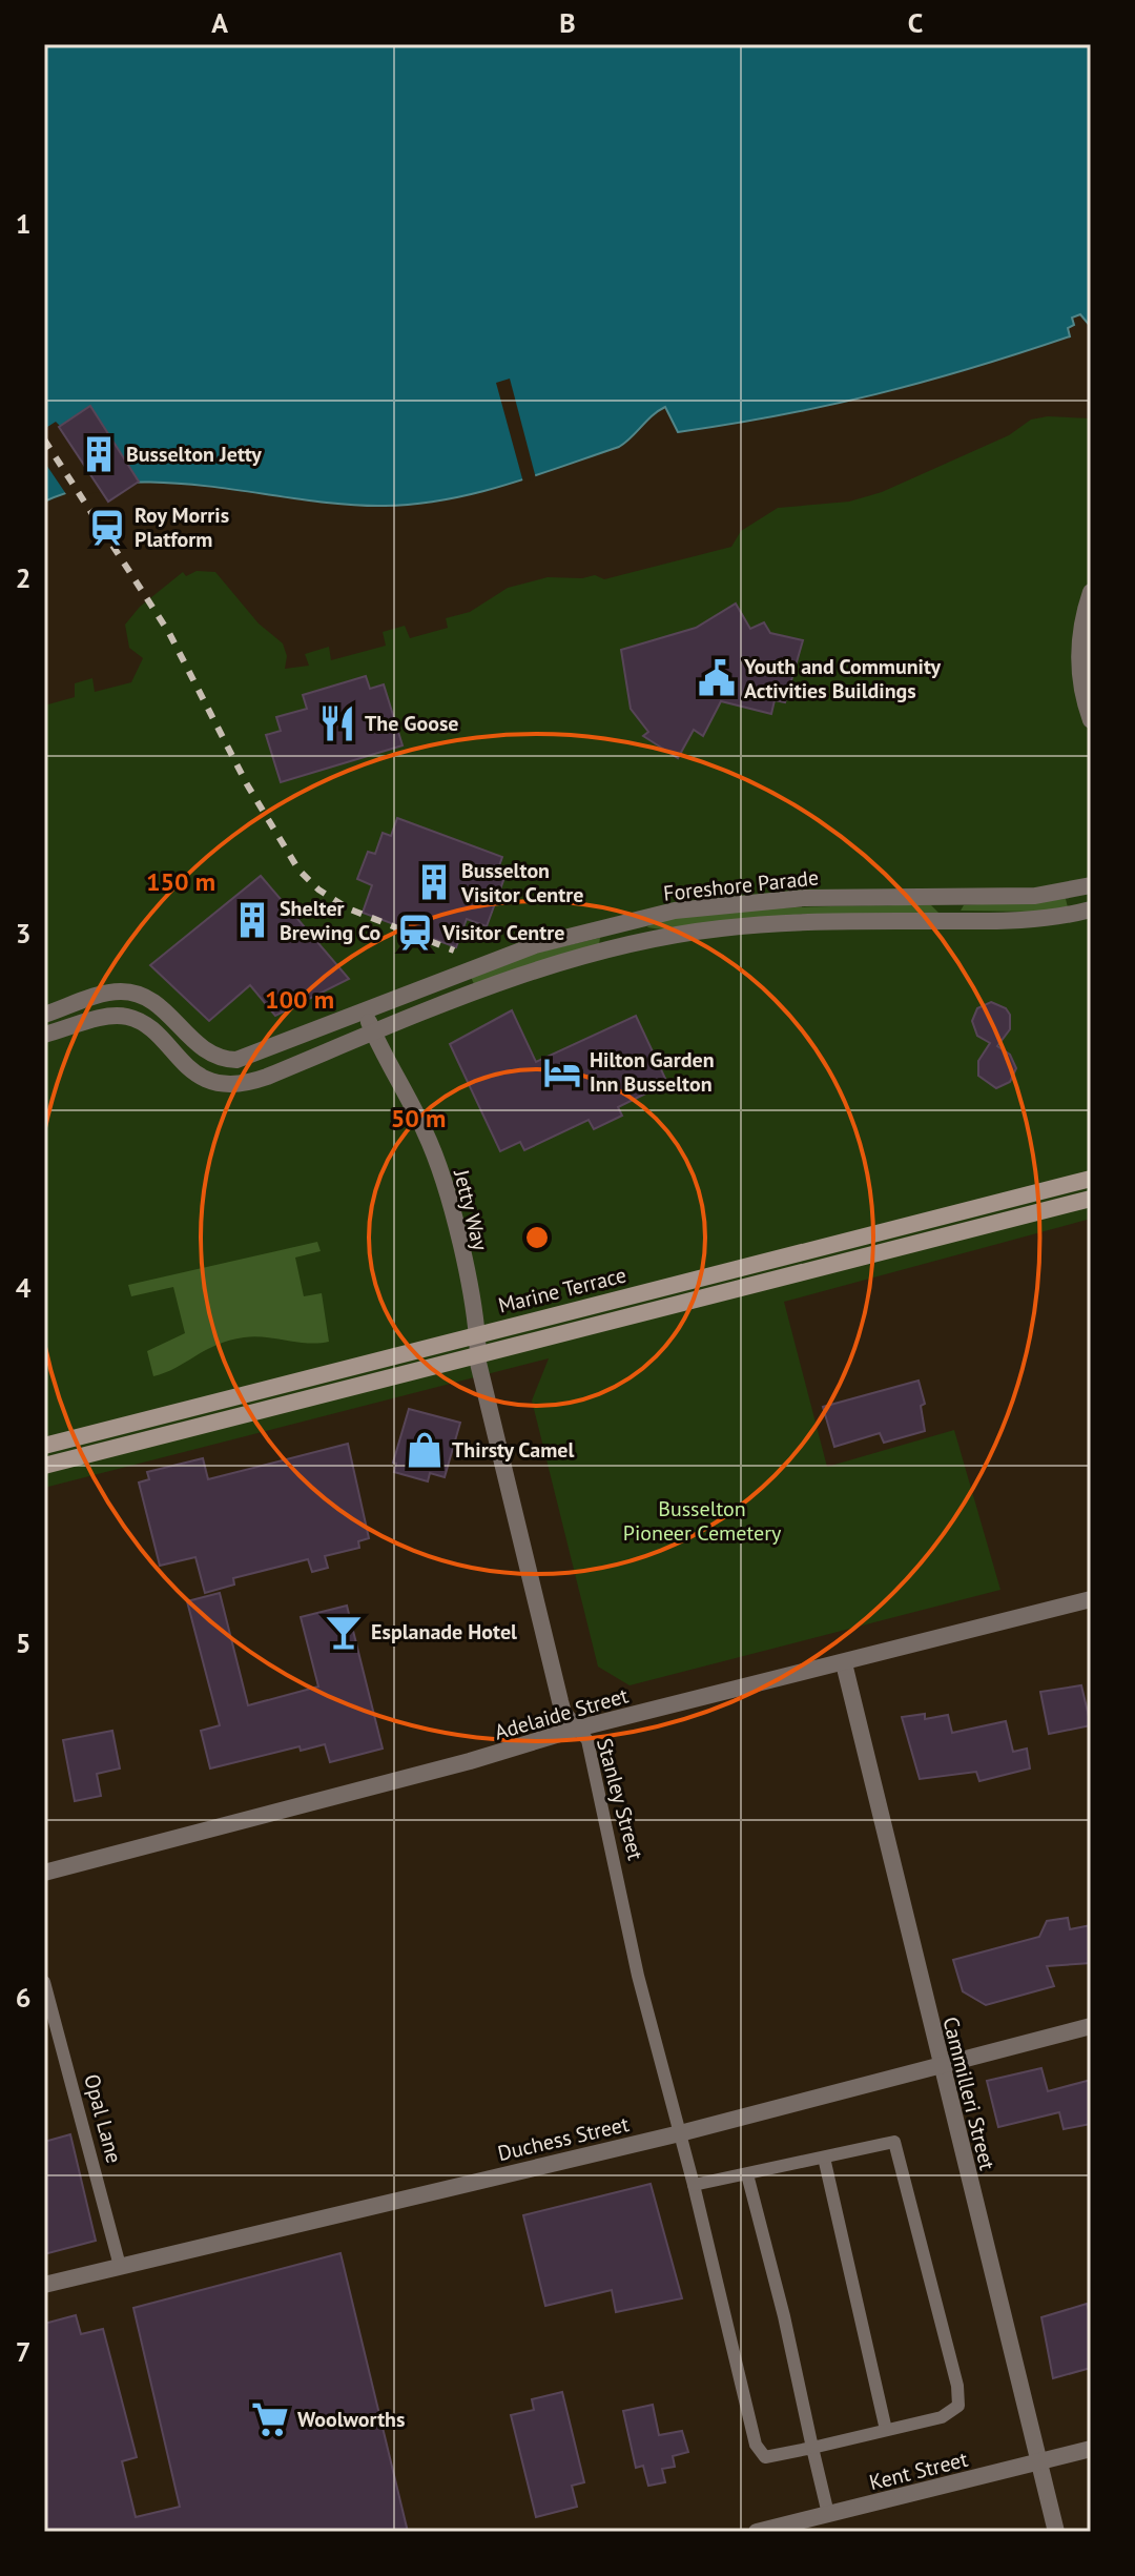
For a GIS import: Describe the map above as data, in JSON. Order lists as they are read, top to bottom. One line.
{"streets":{"street":["Foreshore Parade","Jetty Way","Marine Terrace","Adelaide Street","Stanley Street","Cammilleri Street","Duchess Street","Kent Street"],"lane":["Opal Lane"]},"crossings":[["Foreshore Parade","Jetty Way"],["Jetty Way","Marine Terrace"],["Jetty Way","Stanley Street"],["Marine Terrace","Stanley Street"],["Adelaide Street","Stanley Street"],["Adelaide Street","Cammilleri Street"],["Stanley Street","Duchess Street"],["Cammilleri Street","Duchess Street"],["Cammilleri Street","Kent Street"],["Opal Lane","Duchess Street"]],"parks":["Busselton Pioneer Cemetery"],"places":{"building":["Busselton Jetty","Busselton Visitor Centre","Shelter Brewing Co"],"station":["Roy Morris Platform","Visitor Centre"],"public building":["Youth and Community Activities Buildings"],"restaurant":["The Goose"],"hotel":["Hilton Garden Inn Busselton"],"shop":["Thirsty Camel"],"bar":["Esplanade Hotel"],"supermarket":["Woolworths"]},"grid":{"columns":["A","B","C"],"rows":["1","2","3","4","5","6","7"]},"rings":["150 m","100 m","50 m"]}
